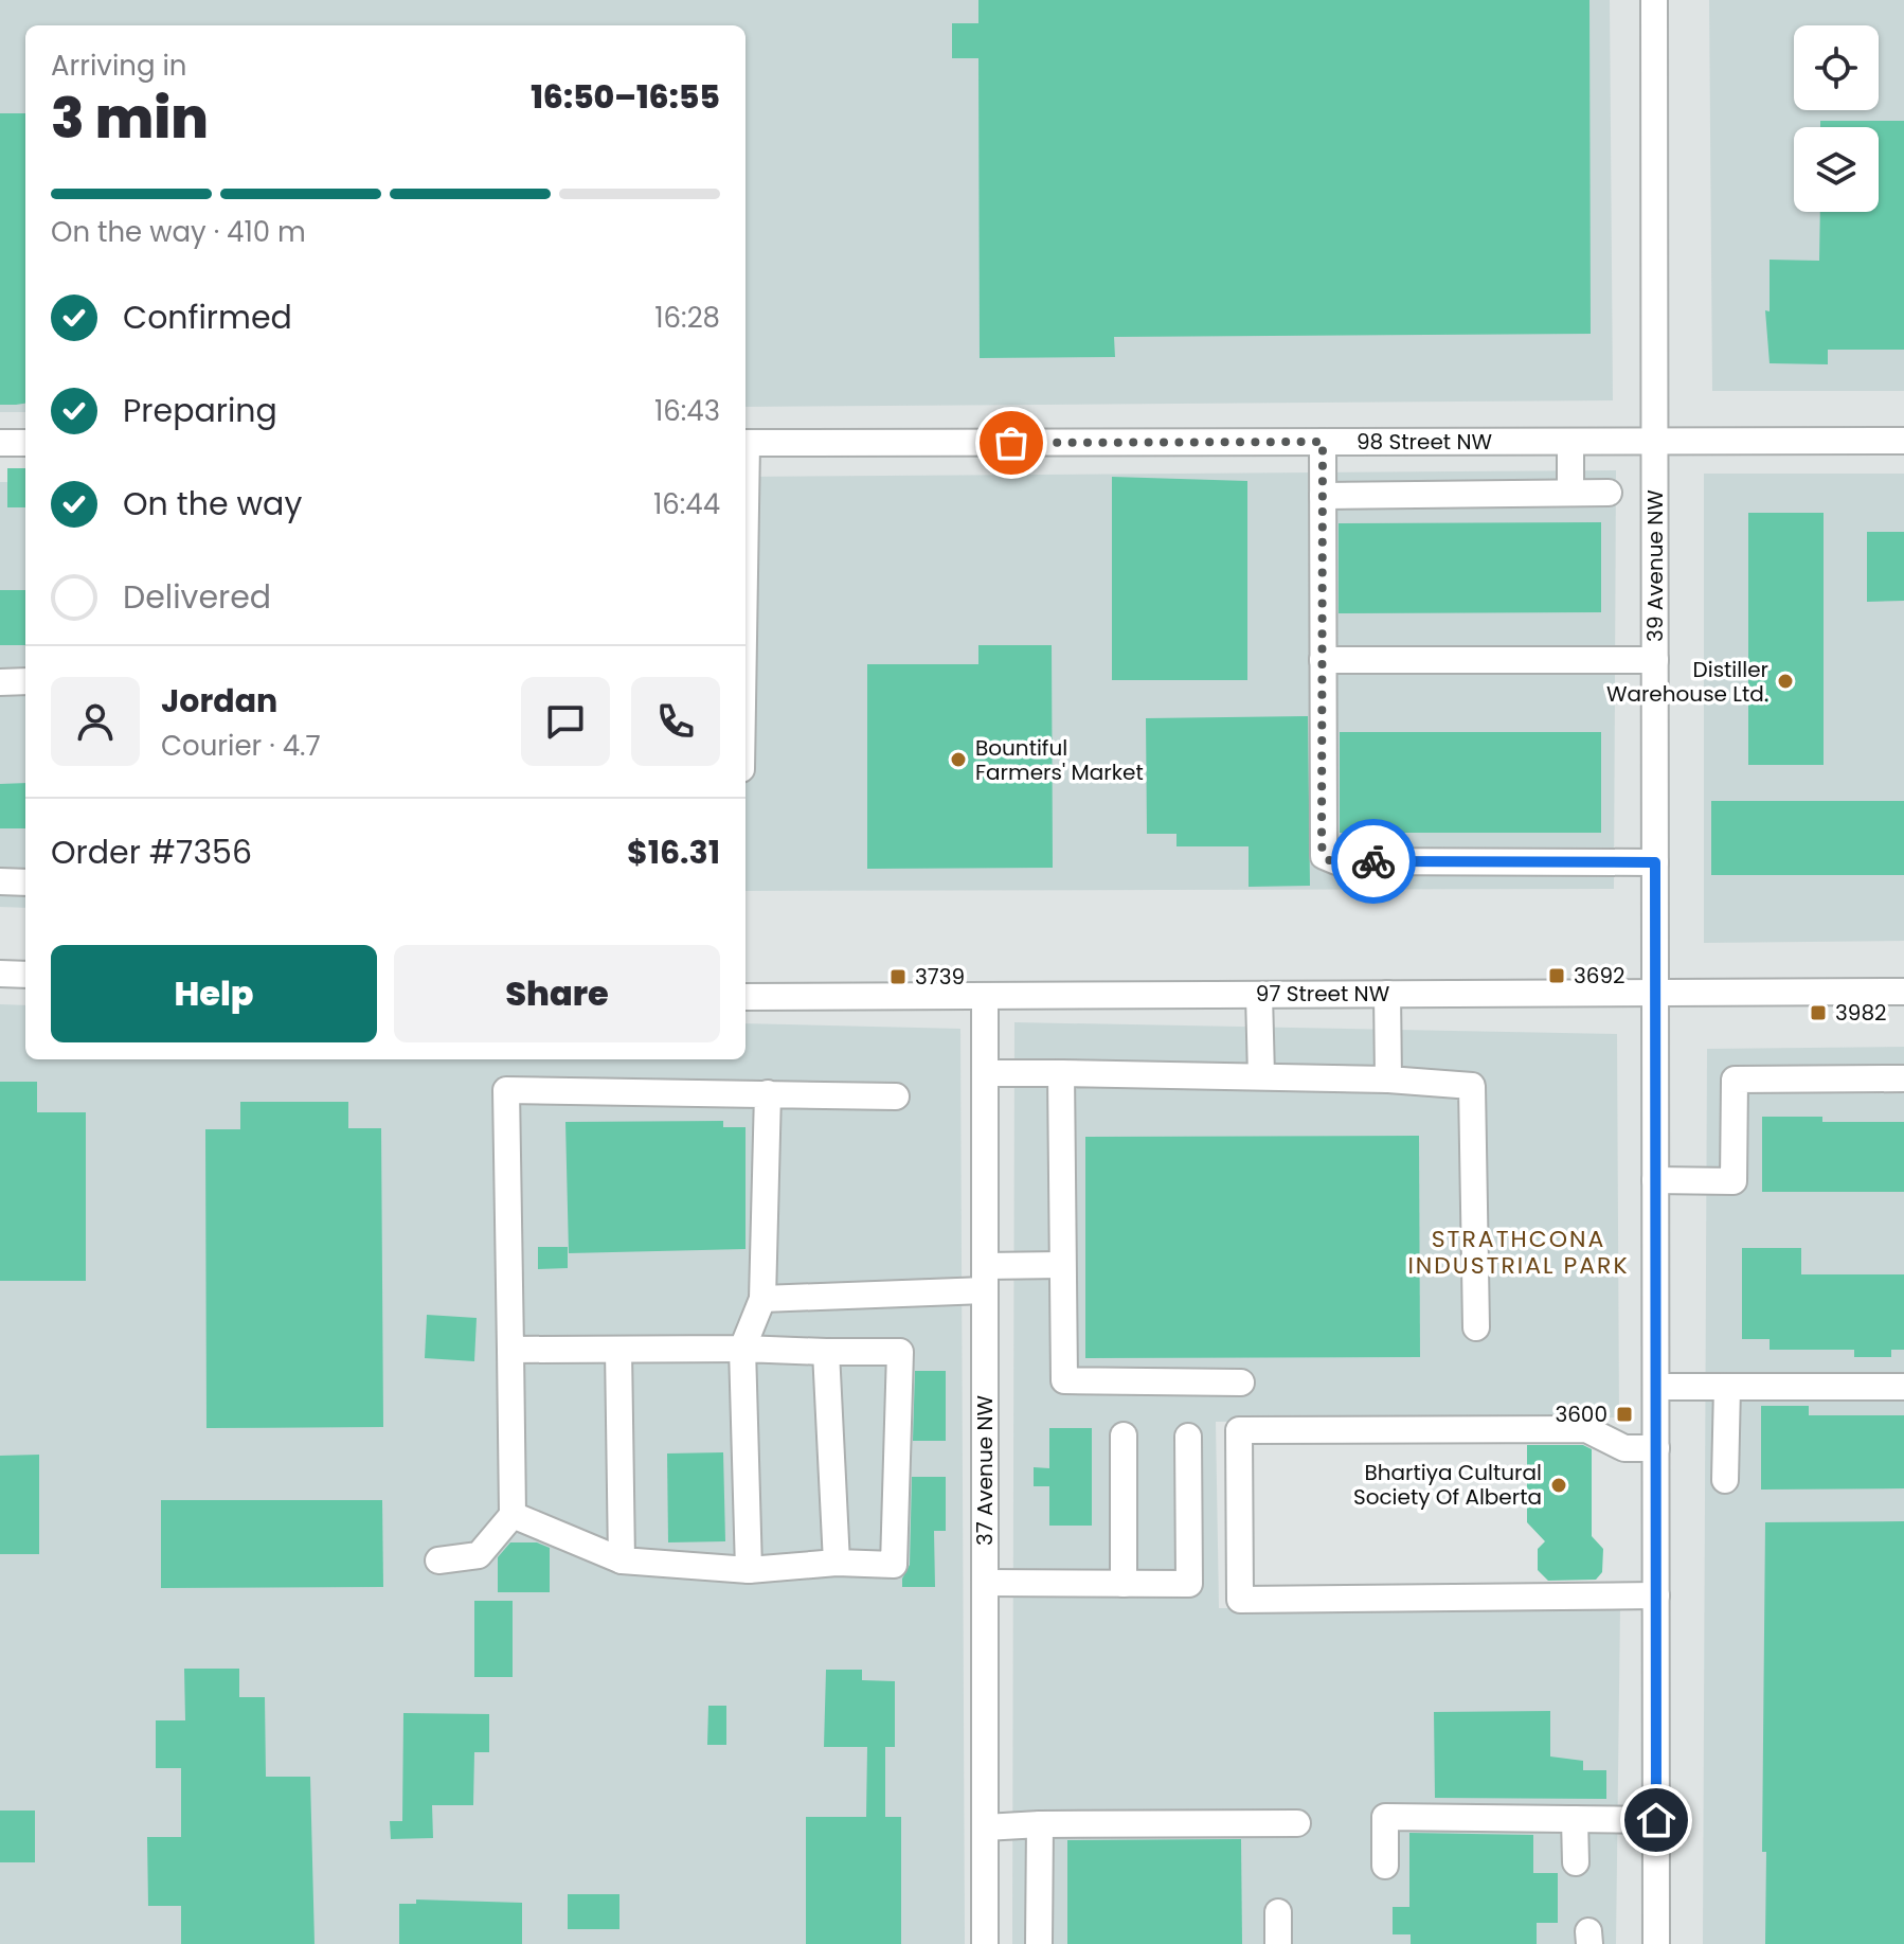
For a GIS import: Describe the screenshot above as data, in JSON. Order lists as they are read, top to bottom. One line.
{"streets":{"street":["98 Street NW","39 Avenue NW","97 Street NW","37 Avenue NW"]},"crossings":[["98 Street NW","39 Avenue NW"],["39 Avenue NW","97 Street NW"],["97 Street NW","37 Avenue NW"]],"districts":["STRATHCONA INDUSTRIAL PARK"],"places":{"other":["Distiller Warehouse Ltd.","Bountiful Farmers' Market","Bhartiya Cultural Society Of Alberta"],"transit":["3692","3739","3982","3600"]},"page":{"heading":["3 min","Arriving in","16:50–16:55"],"panel":["Jordan","Courier · 4.7","Order #7356","$16.31"],"bar":"On the way · 410 m","list":[["Confirmed","16:28"],["Preparing","16:43"],["On the way","16:44"],"Delivered"],"buttons":["Help","Share"]}}
